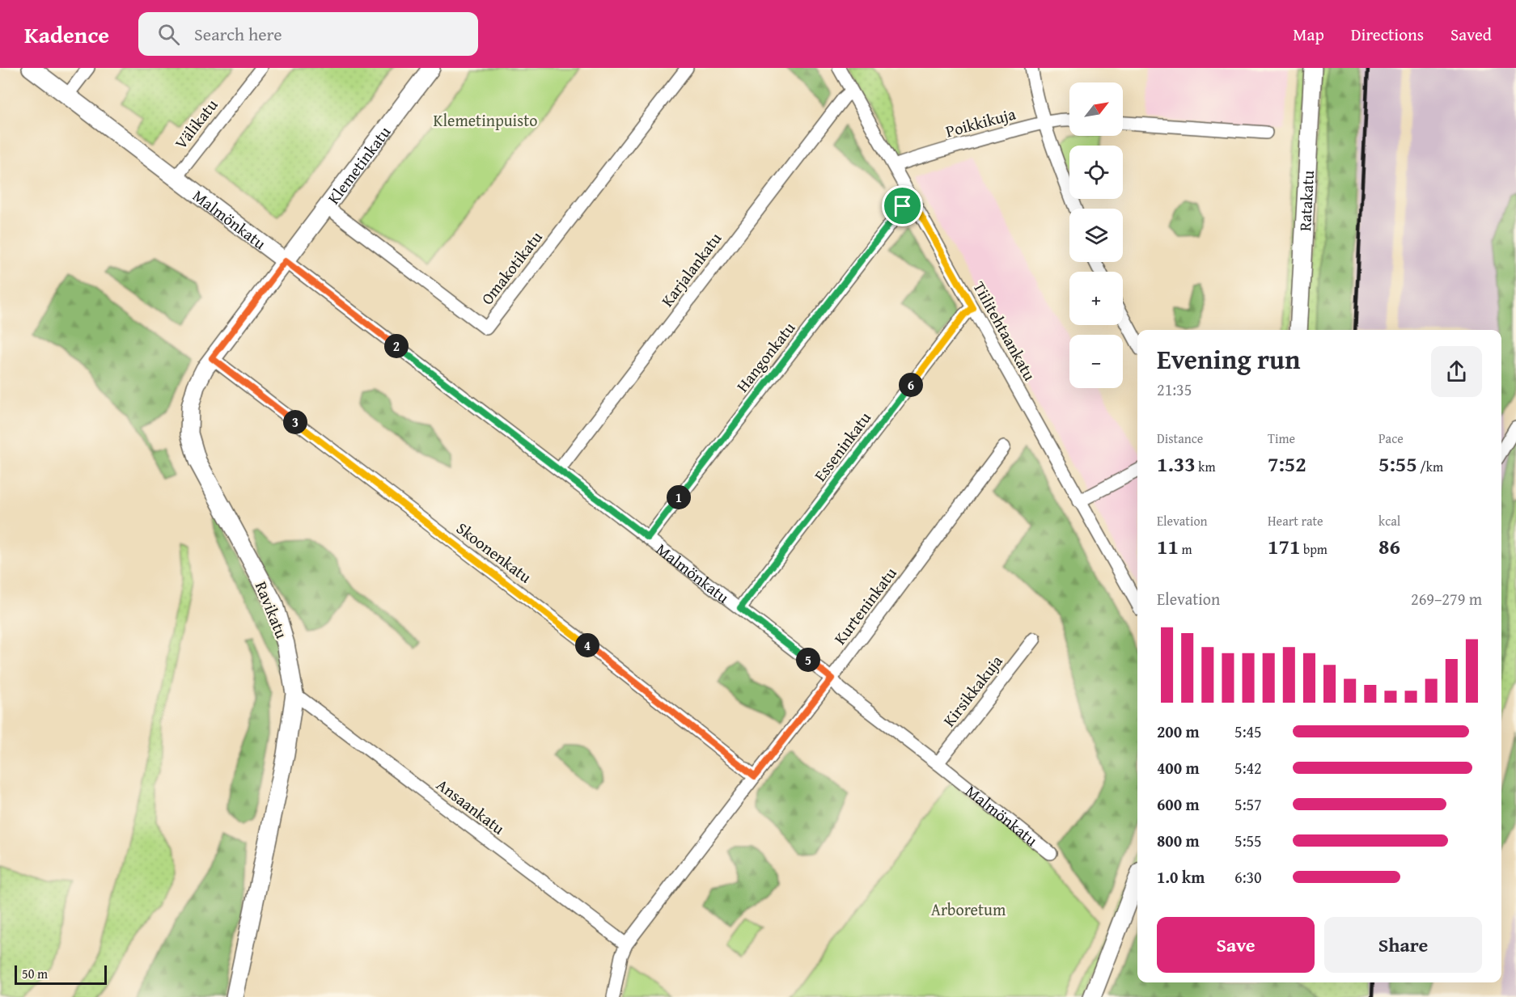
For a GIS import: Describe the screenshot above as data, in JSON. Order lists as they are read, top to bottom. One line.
{"streets":{"street":["Poikkikuja","Välikatu","Klemetinkatu","Ratakatu","Malmönkatu","Omakotikatu","Karjalankatu","Tiilitehtaankatu","Hangonkatu","Esseninkatu","Skoonenkatu","Kurteninkatu","Ravikatu","Kirsikkakuja","Ansaankatu"]},"crossings":[["Poikkikuja","Tiilitehtaankatu"],["Välikatu","Malmönkatu"],["Klemetinkatu","Malmönkatu"],["Klemetinkatu","Omakotikatu"],["Klemetinkatu","Ravikatu"],["Malmönkatu","Karjalankatu"],["Malmönkatu","Hangonkatu"],["Malmönkatu","Esseninkatu"],["Malmönkatu","Kurteninkatu"],["Malmönkatu","Ravikatu"],["Malmönkatu","Kirsikkakuja"],["Karjalankatu","Tiilitehtaankatu"],["Tiilitehtaankatu","Hangonkatu"],["Tiilitehtaankatu","Esseninkatu"],["Skoonenkatu","Kurteninkatu"],["Skoonenkatu","Ravikatu"],["Kurteninkatu","Ansaankatu"],["Ravikatu","Ansaankatu"]],"parks":["Klemetinpuisto","Arboretum"],"scale_bar":"50 m","north":"top right","page":{"header":"Kadence","search":"Search here","nav":["Map","Directions","Saved"],"map_buttons":["+","−"],"heading":["Evening run","21:35"],"pins":["2","6","3","1","4","5"],"stats":[["Distance","1.33 km"],["Time","7:52"],["Pace","5:55 /km"],["Elevation","11 m"],["Heart rate","171 bpm"],["kcal","86"]],"chart":["Elevation","269–279 m"],"list":[{"name":"200 m","note":"5:45"},{"name":"400 m","note":"5:42"},{"name":"600 m","note":"5:57"},{"name":"800 m","note":"5:55"},{"name":"1.0 km","note":"6:30"}],"buttons":["Save","Share"],"scale":"50 m"}}
